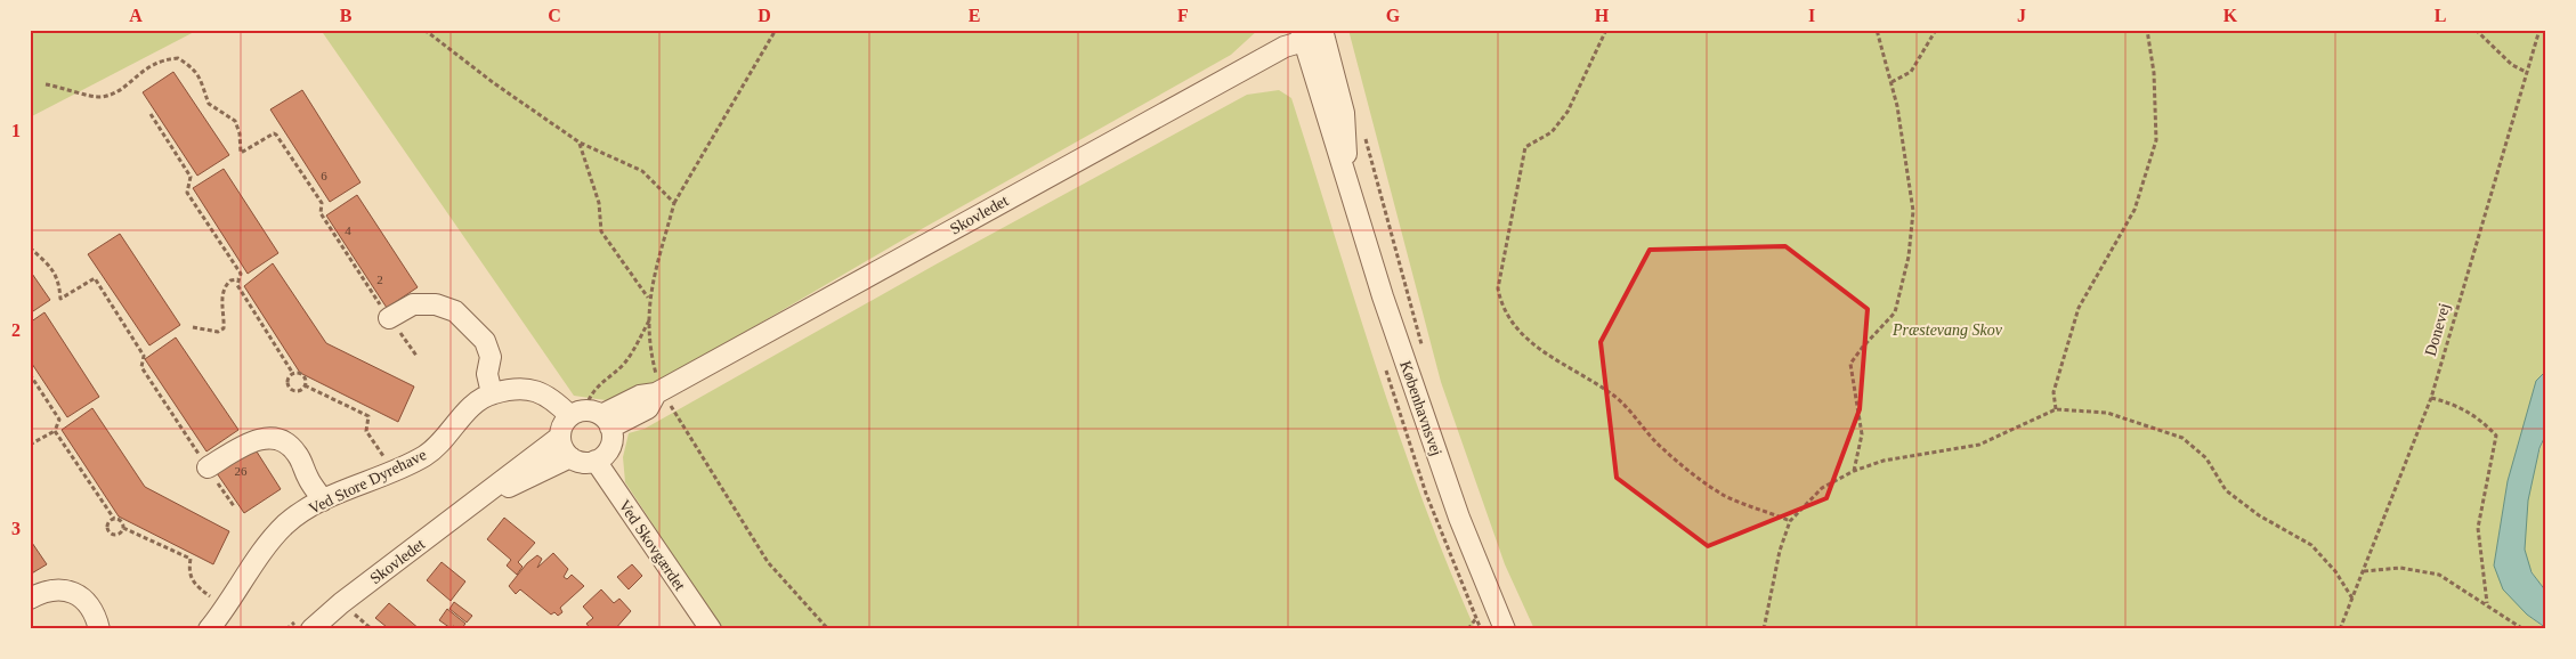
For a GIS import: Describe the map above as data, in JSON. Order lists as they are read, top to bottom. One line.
{"streets":{"street":["Skovledet","Københavnsvej","Ved Store Dyrehave","Ved Skovgærdet"],"path":["Donevej"]},"crossings":[["Skovledet","Københavnsvej"],["Skovledet","Ved Store Dyrehave"],["Skovledet","Ved Skovgærdet"],["Ved Store Dyrehave","Ved Skovgærdet"]],"parks":["Præstevang Skov"],"house_numbers":["6","4","2","26"],"grid":{"columns":["A","B","C","D","E","F","G","H","I","J","K","L"],"rows":["1","2","3"]}}
